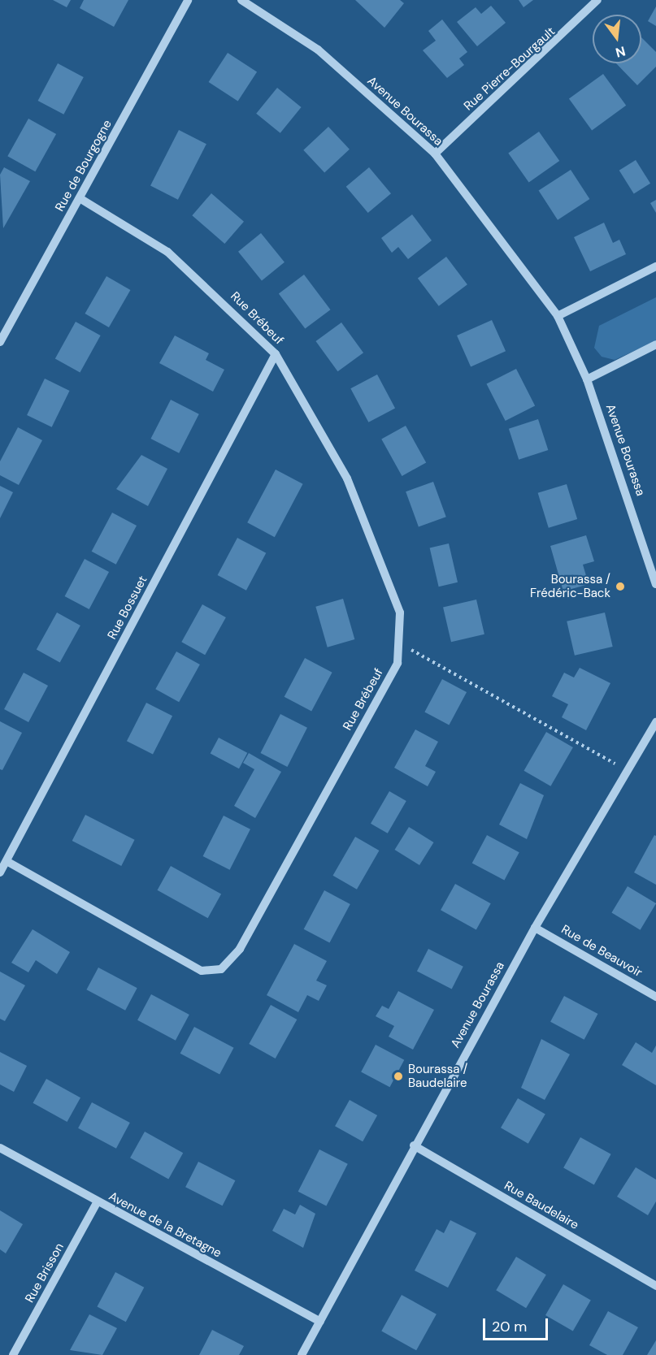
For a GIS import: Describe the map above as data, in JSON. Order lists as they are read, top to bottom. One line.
{"streets":{"street":["Rue Pierre-Bourgault","Avenue Bourassa","Rue de Bourgogne","Rue Brébeuf","Rue Bossuet","Rue de Beauvoir","Rue Baudelaire","Avenue de la Bretagne","Rue Brisson"]},"crossings":[["Rue Pierre-Bourgault","Avenue Bourassa"],["Avenue Bourassa","Rue de Beauvoir"],["Avenue Bourassa","Rue Baudelaire"],["Avenue Bourassa","Avenue de la Bretagne"],["Rue de Bourgogne","Rue Brébeuf"],["Rue Brébeuf","Rue Bossuet"],["Avenue de la Bretagne","Rue Brisson"]],"places":["Bourassa / Frédéric-Back","Bourassa / Baudelaire"],"scale_bar":"20 m","north":"bottom"}
